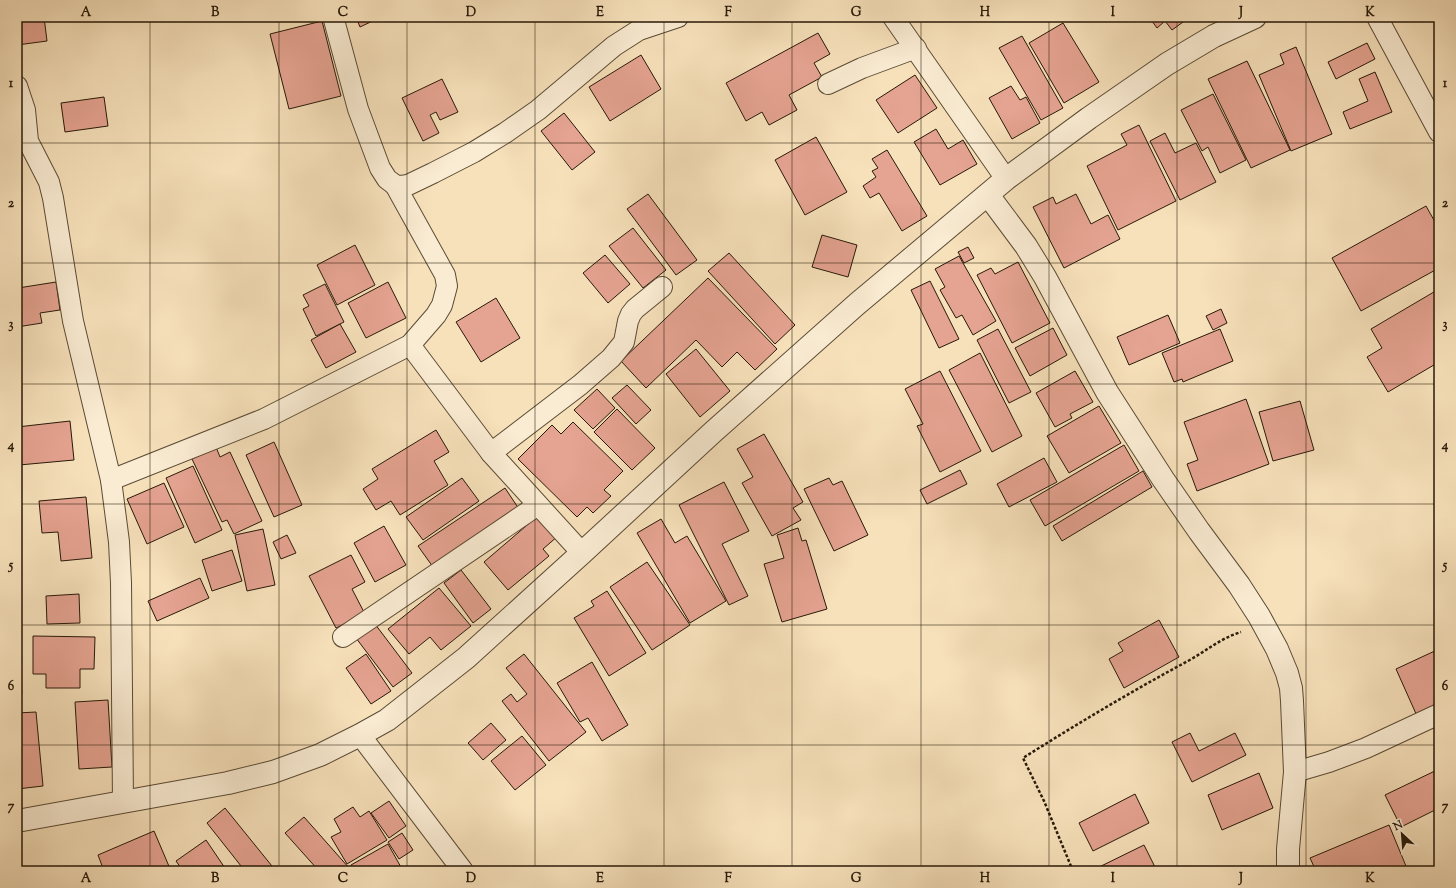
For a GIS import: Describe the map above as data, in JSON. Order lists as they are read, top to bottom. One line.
{"north":"top left","grid":{"columns":["A","B","C","D","E","F","G","H","I","J","K"],"rows":["1","2","3","4","5","6","7"]}}
